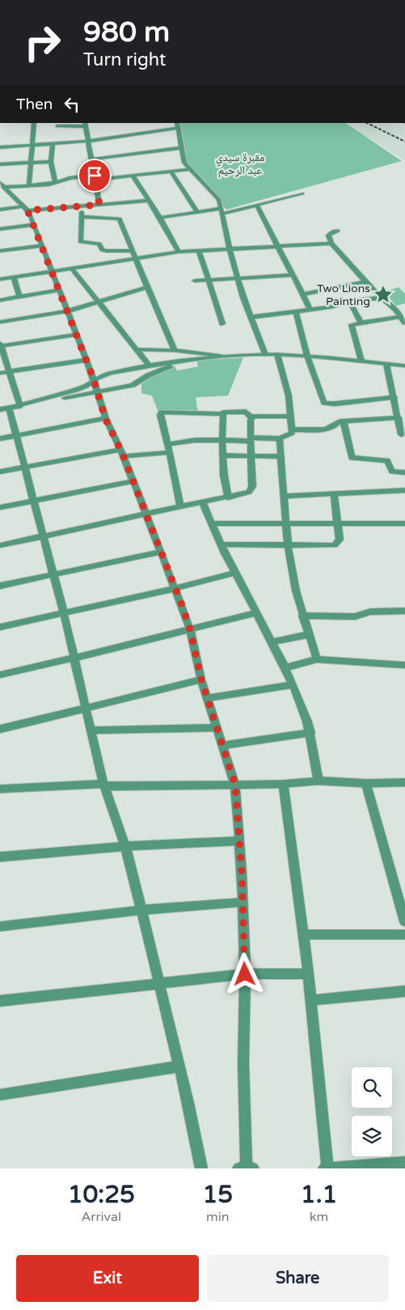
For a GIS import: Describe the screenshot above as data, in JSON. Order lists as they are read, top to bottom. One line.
{"parks":["مقبرة سيدي عبد الرحيم"],"places":{"place":["Two Lions Painting"]},"page":{"turn":["980 m","Turn right"],"then":"Then","eta":["10:25","Arrival","15","min","1.1","km"],"buttons":["Exit","Share"]}}
